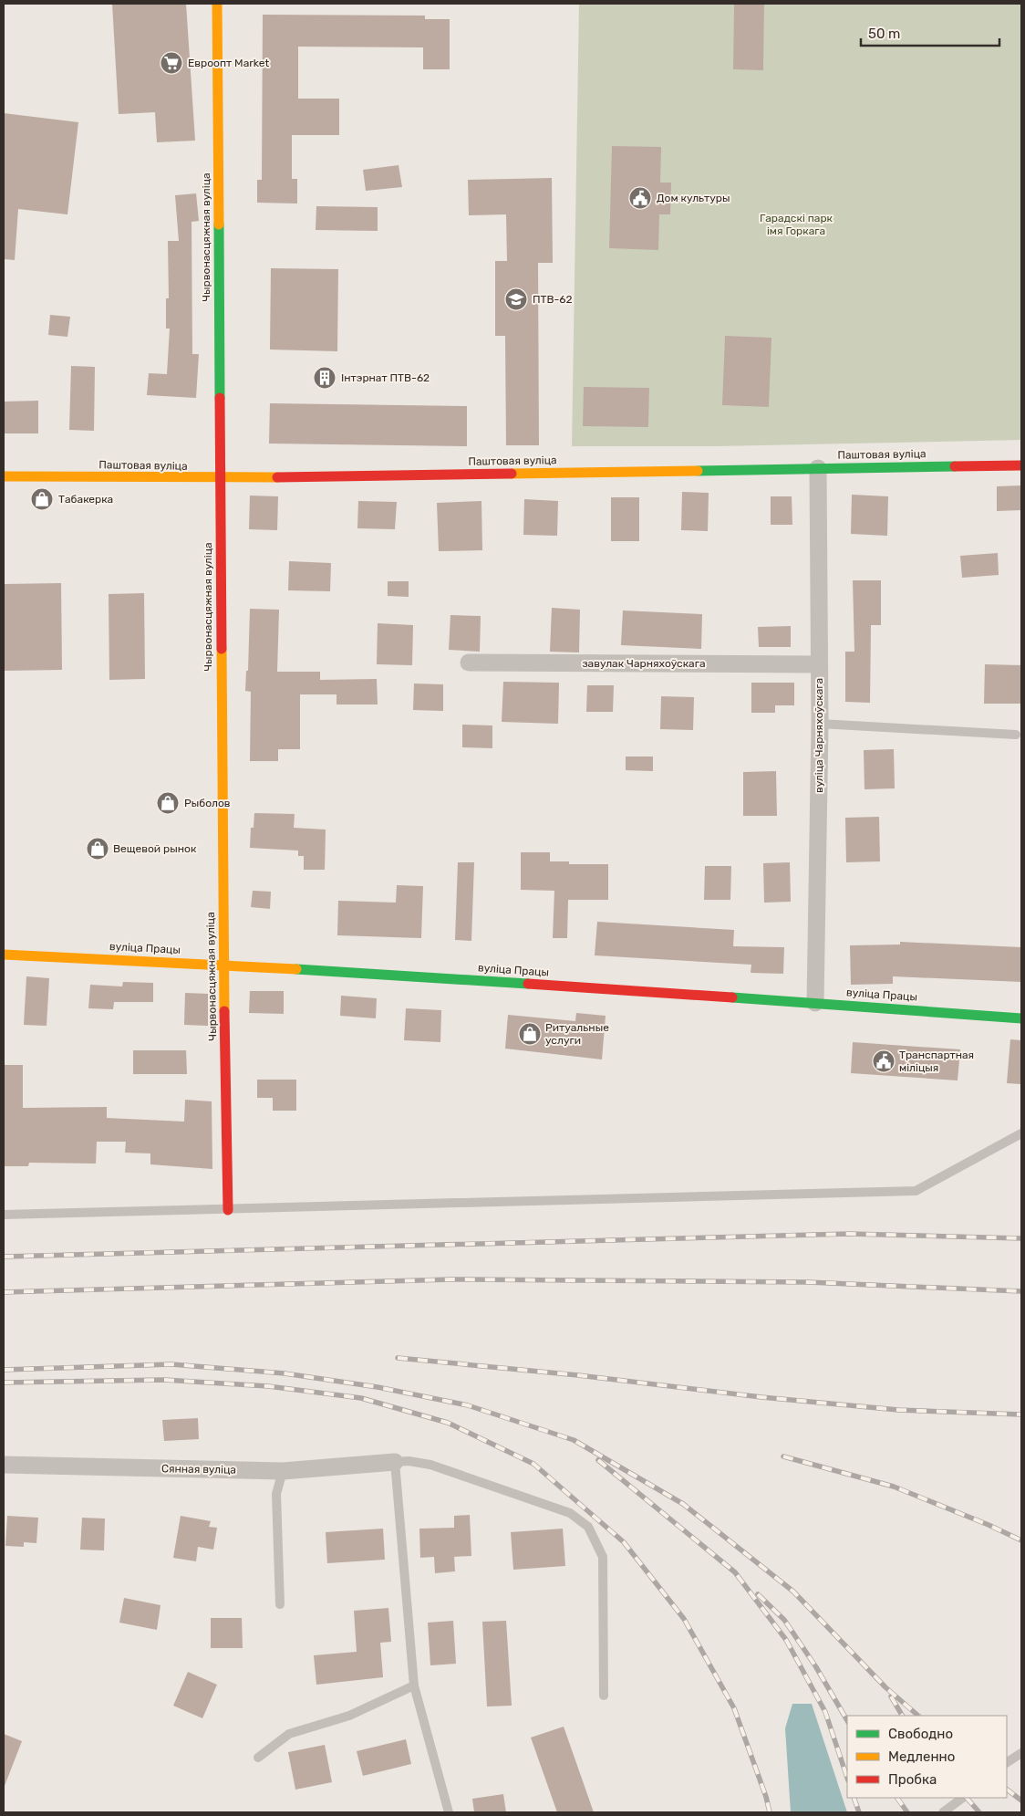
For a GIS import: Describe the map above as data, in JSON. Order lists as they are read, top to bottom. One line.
{"streets":{"street":["Чырвонасцяжная вуліца","Паштовая вуліца","завулак Чарняхоўскага","вуліца Чарняхоўскага","вуліца Працы","Сянная вуліца"]},"crossings":[["Чырвонасцяжная вуліца","Паштовая вуліца"],["Чырвонасцяжная вуліца","вуліца Працы"],["Паштовая вуліца","вуліца Чарняхоўскага"],["завулак Чарняхоўскага","вуліца Чарняхоўскага"],["вуліца Чарняхоўскага","вуліца Працы"]],"parks":["Гарадскі парк імя Горкага"],"places":{"supermarket":["Евроопт Market"],"public building":["Дом культуры","Транспартная міліцыя"],"school or university":["ПТВ-62"],"building":["Інтэрнат ПТВ-62"],"shop":["Табакерка","Рыболов","Вещевой рынок","Ритуальные услуги"]},"legend":["Свободно","Медленно","Пробка"],"scale_bar":"50 m"}
